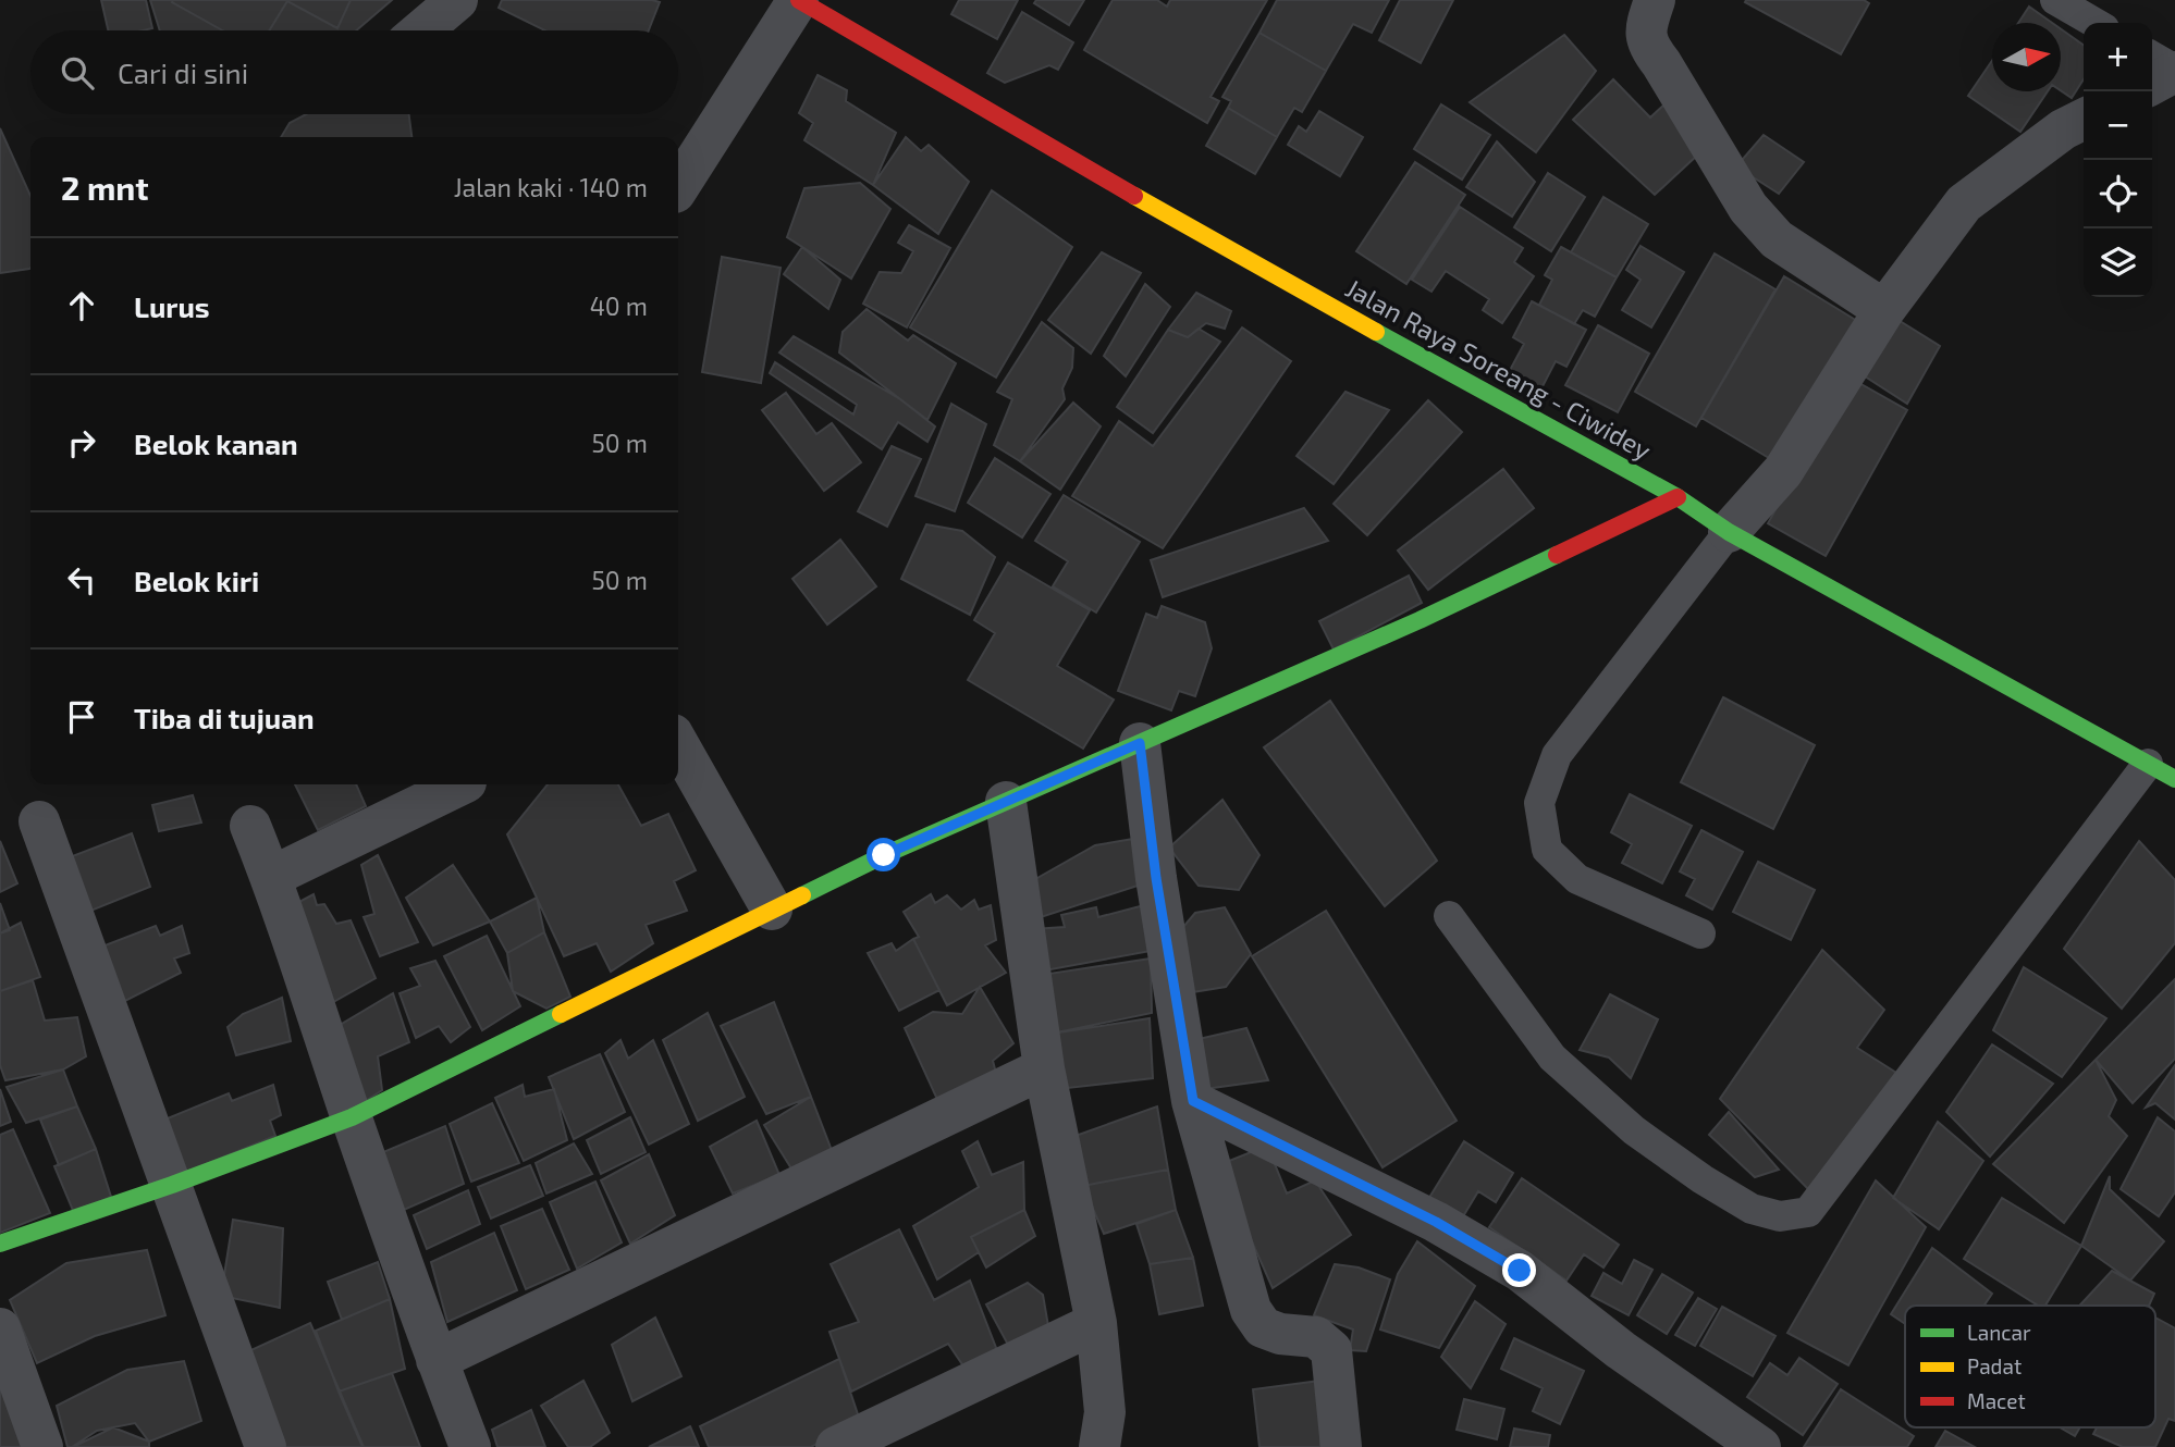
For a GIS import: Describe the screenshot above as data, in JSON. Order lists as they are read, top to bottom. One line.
{"streets":{"main road":["Jalan Raya Soreang - Ciwidey"]},"legend":["Lancar","Padat","Macet"],"north":"right","page":{"map_buttons":["+","−"],"search":"Cari di sini","heading":["2 mnt","Jalan kaki · 140 m"],"list":[["Lurus","40 m"],["Belok kanan","50 m"],["Belok kiri","50 m"],"Tiba di tujuan"]}}
